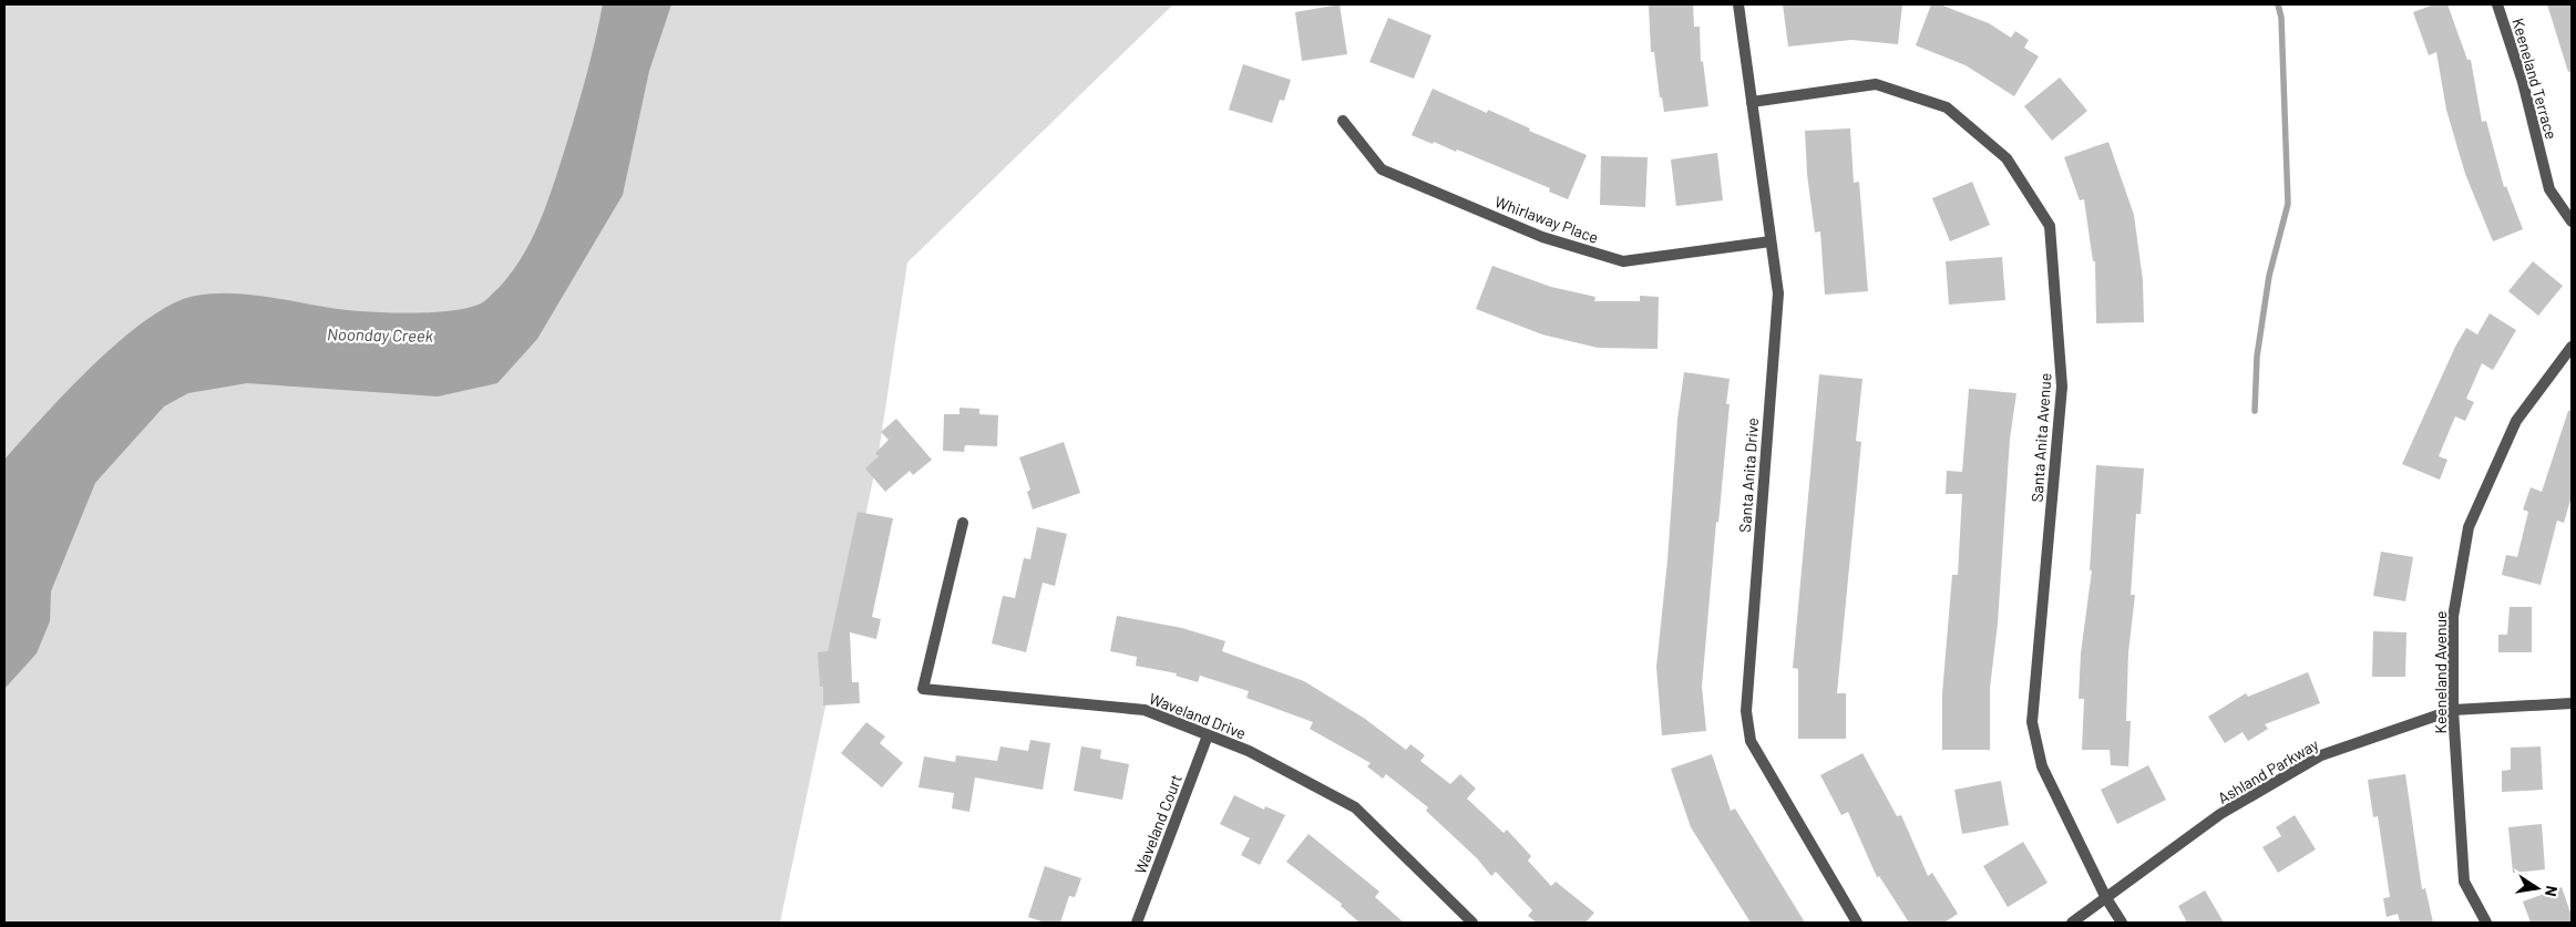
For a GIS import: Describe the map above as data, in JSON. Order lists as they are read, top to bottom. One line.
{"streets":{"street":["Keeneland Terrace","Whirlaway Place","Santa Anita Avenue","Santa Anita Drive","Keeneland Avenue","Waveland Drive","Ashland Parkway","Waveland Court"]},"crossings":[["Whirlaway Place","Santa Anita Drive"],["Santa Anita Avenue","Santa Anita Drive"],["Santa Anita Avenue","Ashland Parkway"],["Keeneland Avenue","Ashland Parkway"],["Waveland Drive","Waveland Court"]],"water":["Noonday Creek"],"north":"right"}
